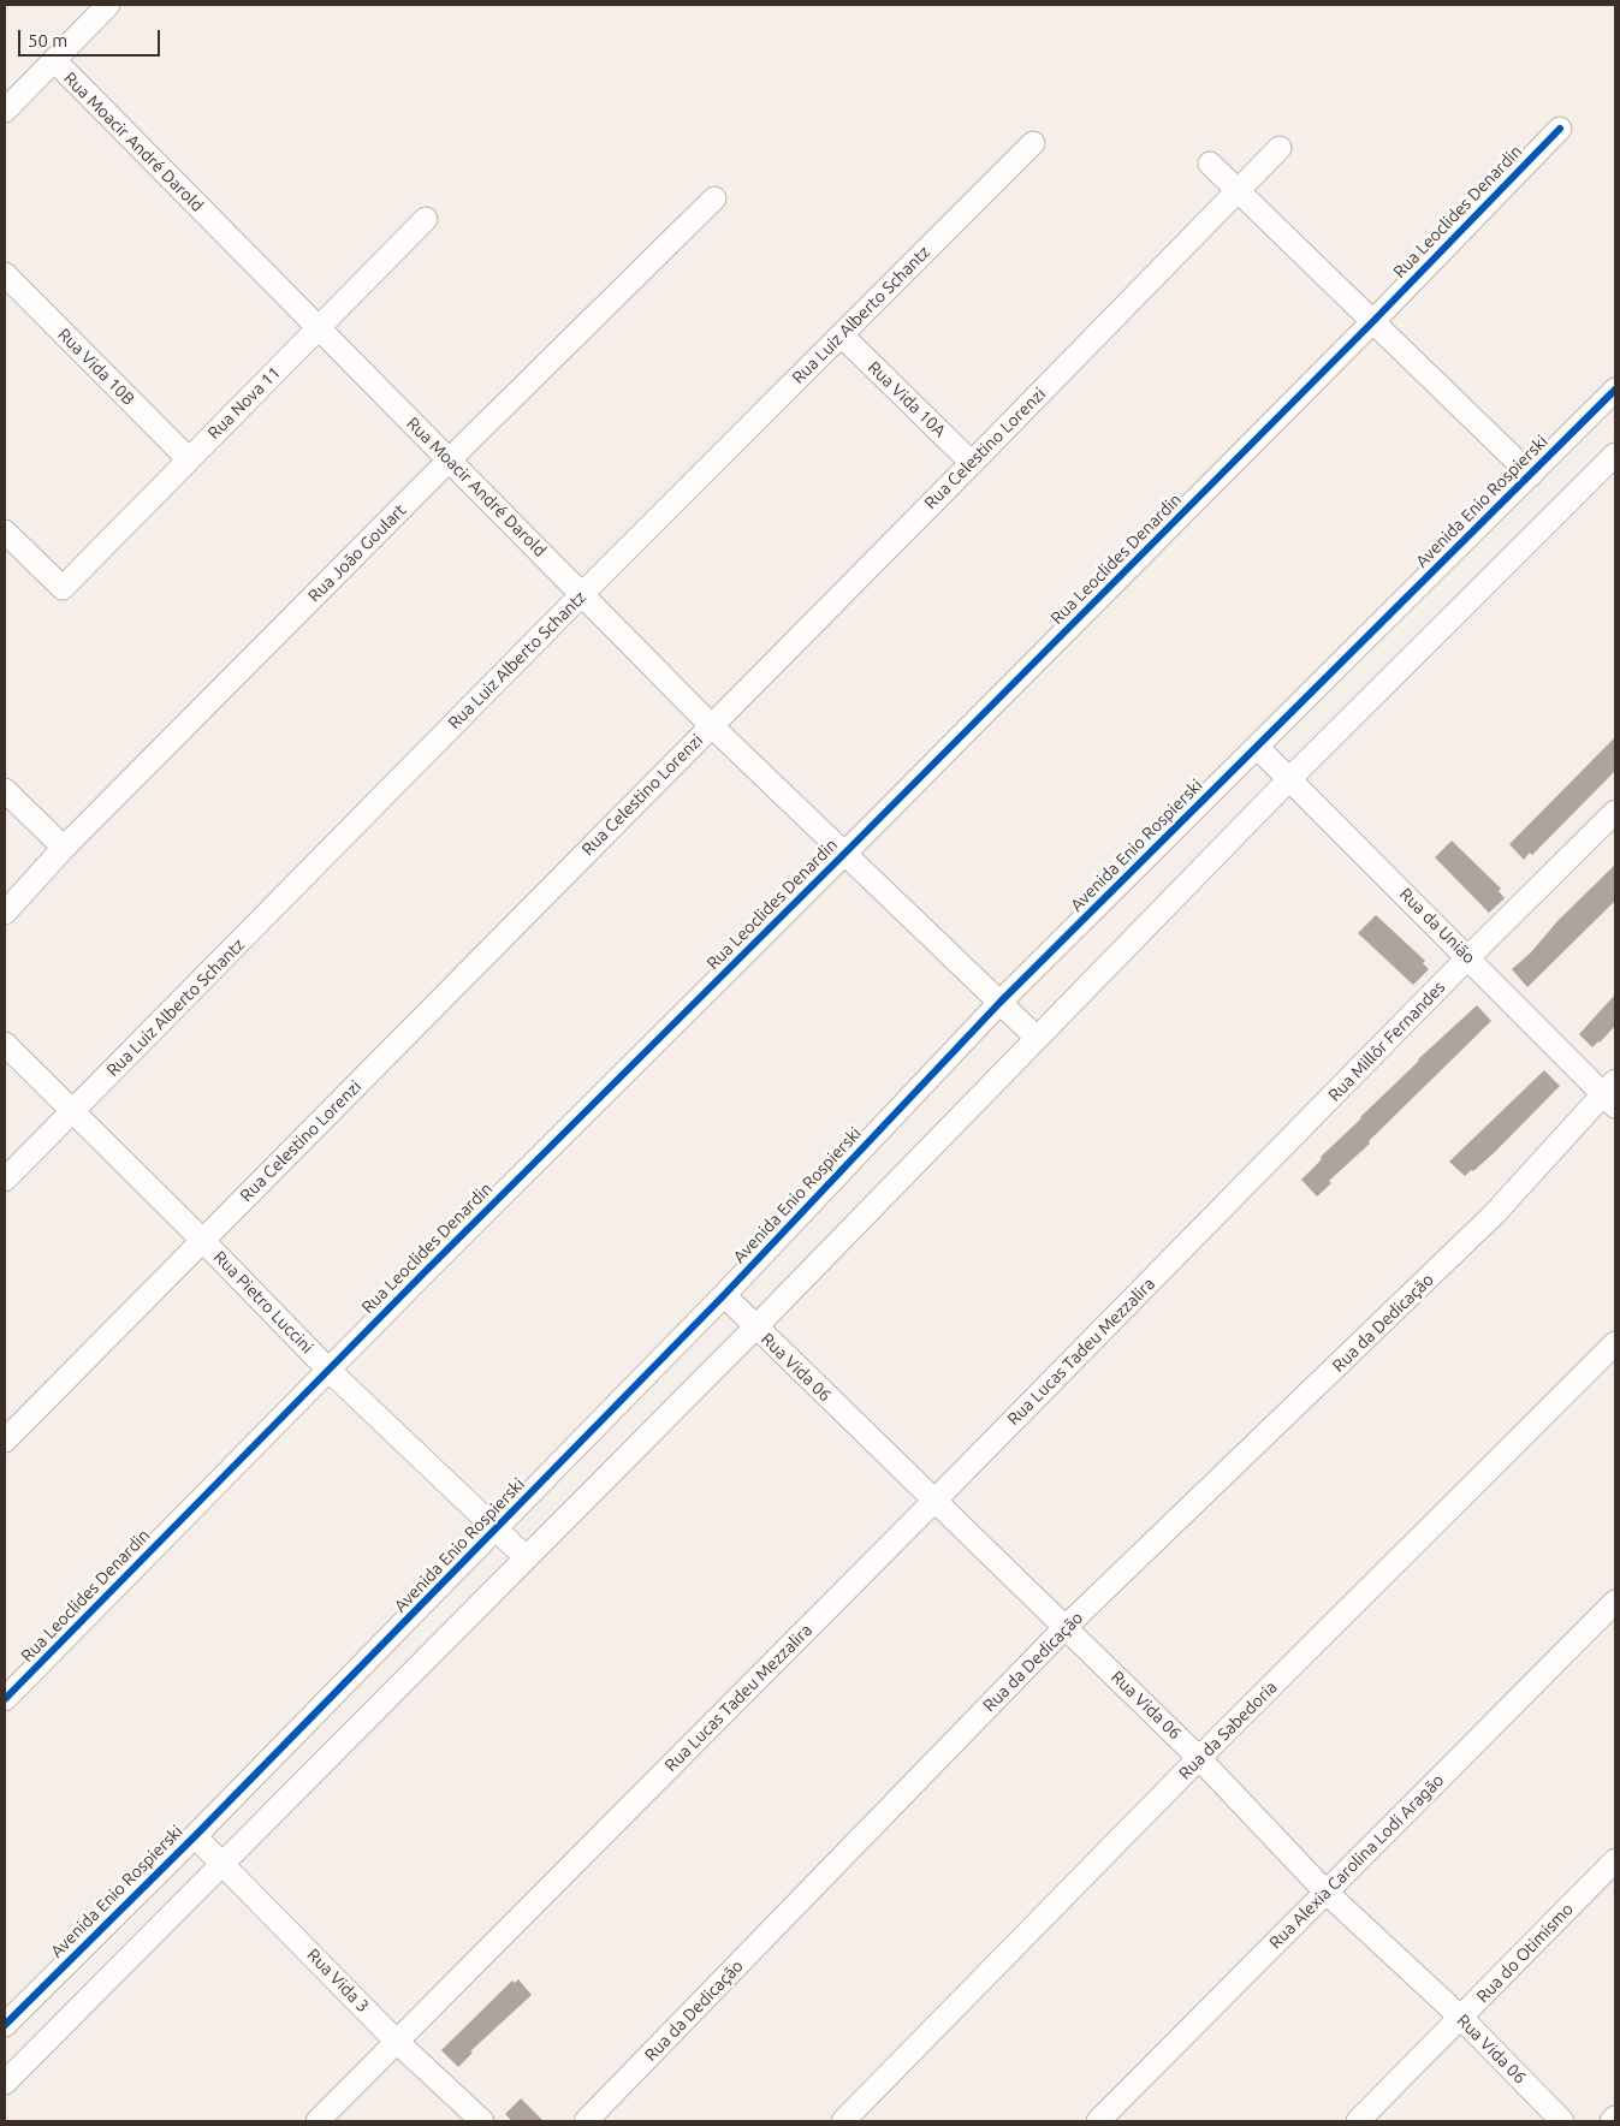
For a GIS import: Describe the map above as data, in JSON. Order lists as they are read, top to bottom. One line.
{"streets":{"street":["Rua Moacir André Darold","Rua Leoclides Denardin","Rua Luiz Alberto Schantz","Rua Vida 10B","Rua Vida 10A","Rua Nova 11","Rua Celestino Lorenzi","Avenida Enio Rospierski","Rua João Goulart","Rua da União","Rua Millôr Fernandes","Rua Pietro Luccini","Rua da Dedicação","Rua Lucas Tadeu Mezzalira","Rua Vida 06","Rua da Sabedoria","Rua Alexia Carolina Lodi Aragão","Rua do Otimismo","Rua Vida 3"]},"crossings":[["Rua Moacir André Darold","Rua Leoclides Denardin"],["Rua Moacir André Darold","Rua Luiz Alberto Schantz"],["Rua Moacir André Darold","Rua Nova 11"],["Rua Moacir André Darold","Rua Celestino Lorenzi"],["Rua Moacir André Darold","Avenida Enio Rospierski"],["Rua Moacir André Darold","Rua João Goulart"],["Rua Leoclides Denardin","Rua Pietro Luccini"],["Rua Luiz Alberto Schantz","Rua Vida 10A"],["Rua Luiz Alberto Schantz","Rua Pietro Luccini"],["Rua Vida 10B","Rua Nova 11"],["Rua Vida 10A","Rua Celestino Lorenzi"],["Rua Celestino Lorenzi","Rua Pietro Luccini"],["Avenida Enio Rospierski","Rua da União"],["Avenida Enio Rospierski","Rua Pietro Luccini"],["Avenida Enio Rospierski","Rua Vida 06"],["Avenida Enio Rospierski","Rua Vida 3"],["Rua da União","Rua Millôr Fernandes"],["Rua da União","Rua da Dedicação"],["Rua Millôr Fernandes","Rua Lucas Tadeu Mezzalira"],["Rua da Dedicação","Rua Vida 06"],["Rua Lucas Tadeu Mezzalira","Rua Vida 06"],["Rua Lucas Tadeu Mezzalira","Rua Vida 3"],["Rua Vida 06","Rua da Sabedoria"],["Rua Vida 06","Rua Alexia Carolina Lodi Aragão"],["Rua Vida 06","Rua do Otimismo"]],"scale_bar":"50 m"}
